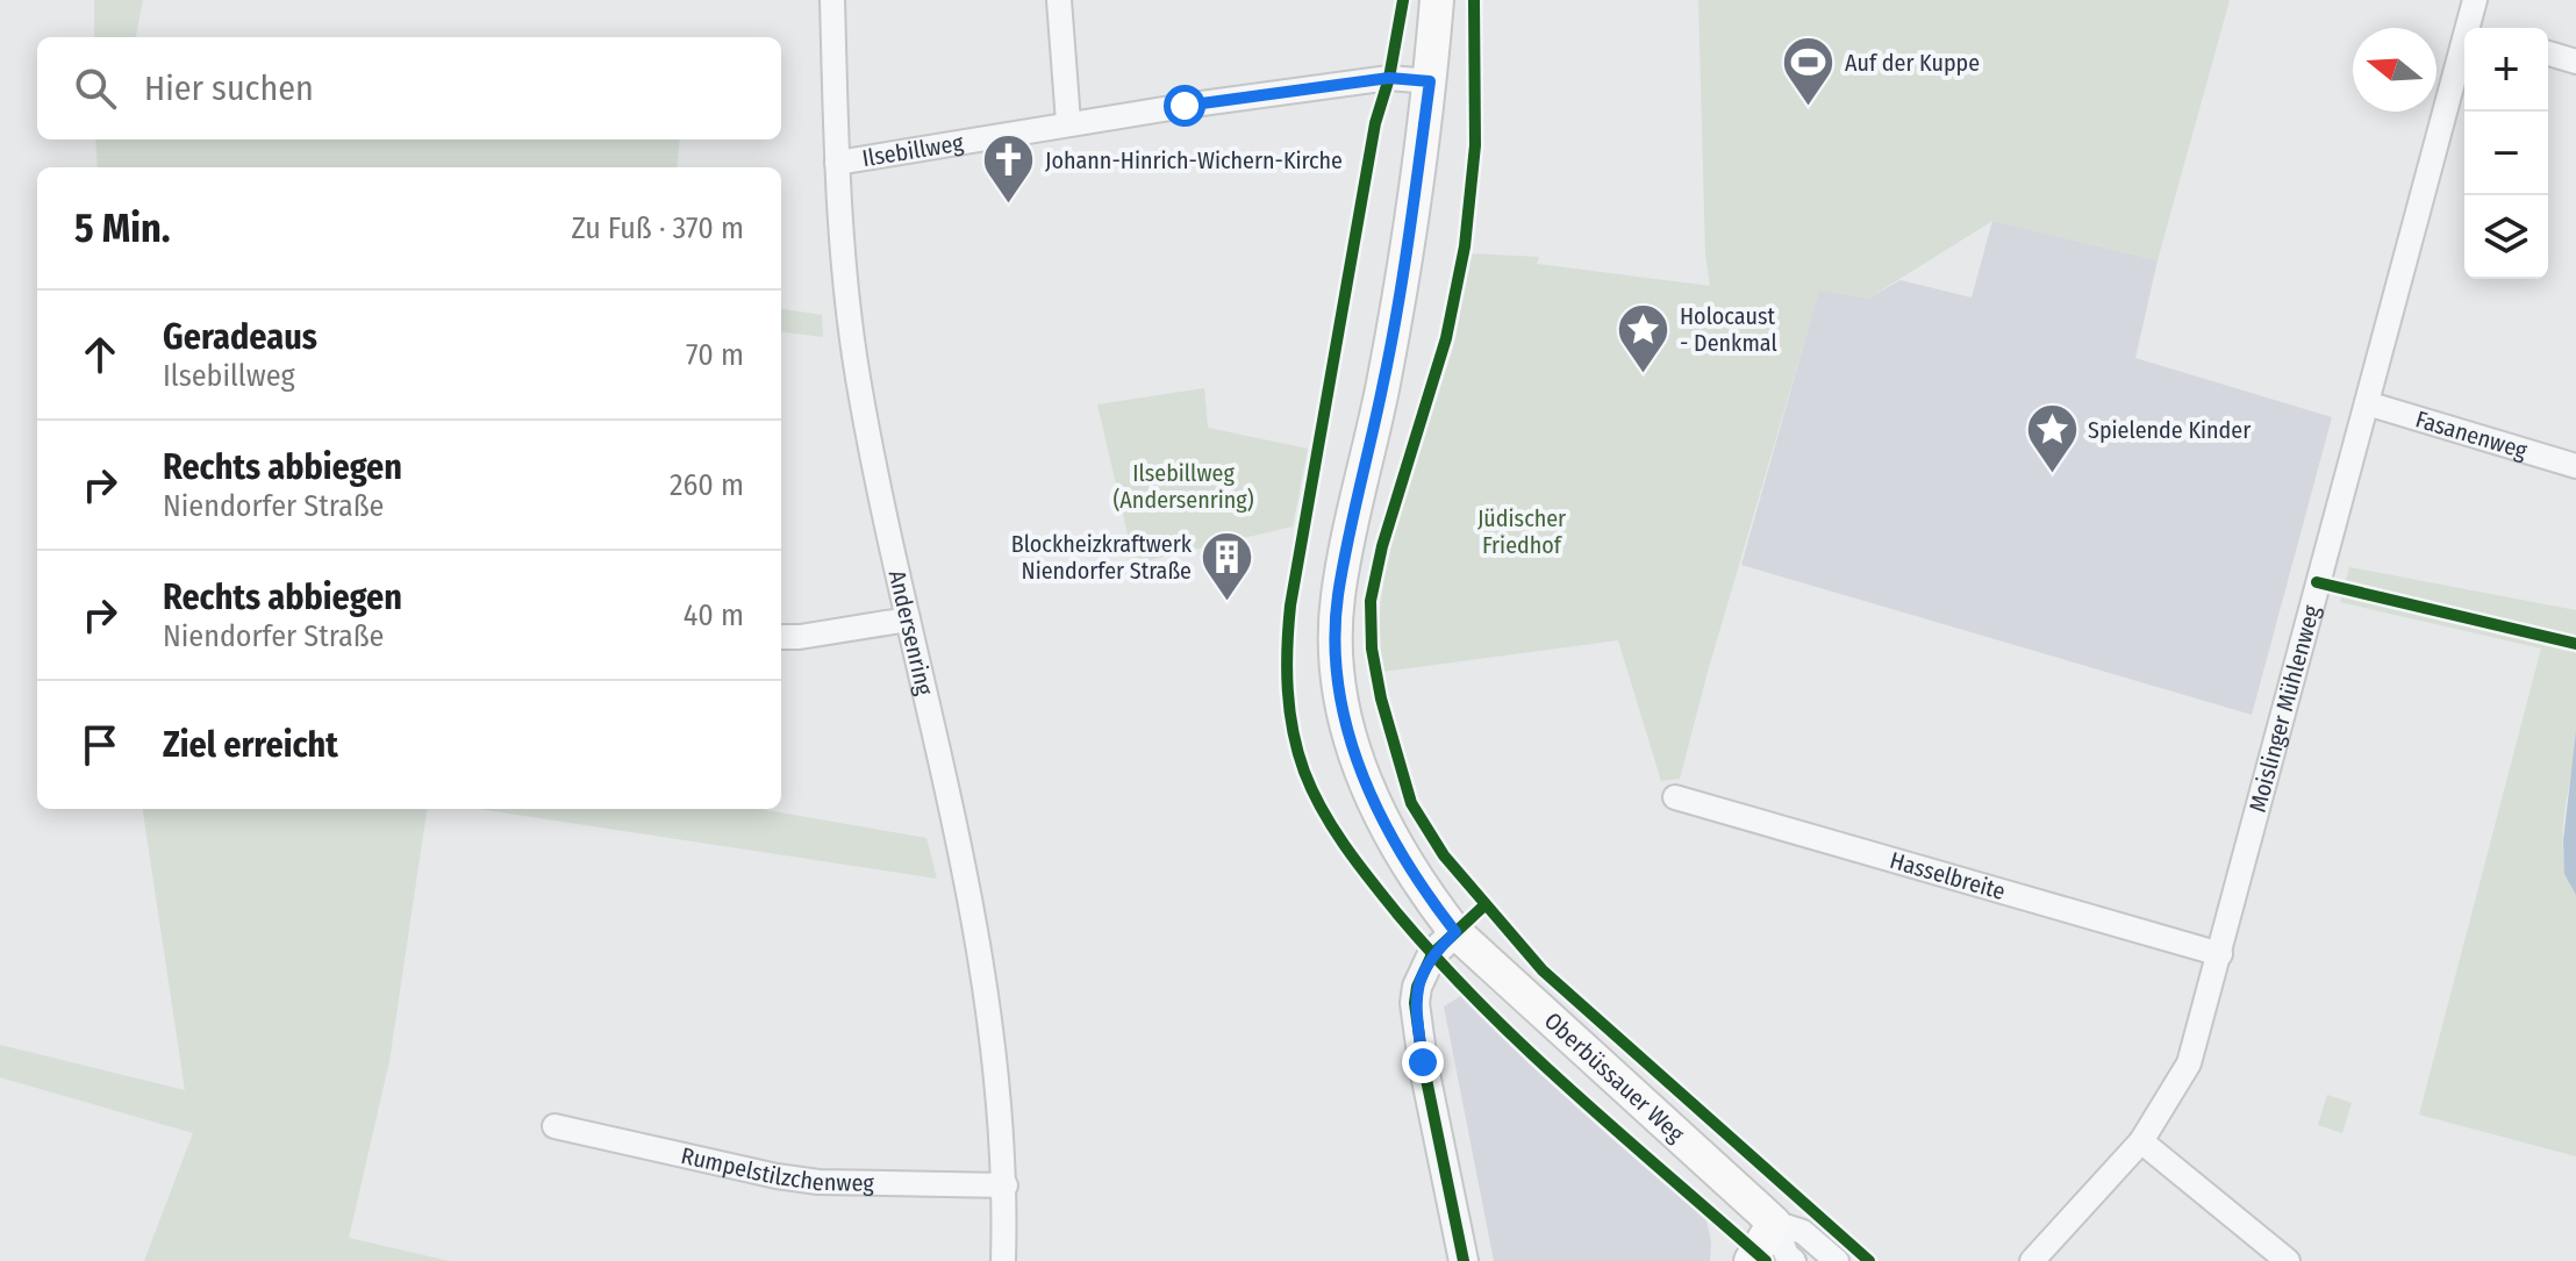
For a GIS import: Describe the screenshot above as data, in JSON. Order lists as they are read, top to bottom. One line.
{"streets":{"main road":["Oberbüssauer Weg"],"street":["Ilsebillweg","Fasanenweg","Andersenring","Moislinger Mühlenweg","Hasselbreite","Rumpelstilzchenweg"]},"crossings":[["Ilsebillweg","Andersenring"],["Ilsebillweg","Oberbüssauer Weg"],["Fasanenweg","Moislinger Mühlenweg"],["Andersenring","Rumpelstilzchenweg"],["Moislinger Mühlenweg","Hasselbreite"]],"parks":["Ilsebillweg (Andersenring)","Jüdischer Friedhof"],"places":{"sports":["Auf der Kuppe"],"church":["Johann-Hinrich-Wichern-Kirche"],"place":["Holocaust - Denkmal","Spielende Kinder"],"building":["Blockheizkraftwerk Niendorfer Straße"]},"north":"left","page":{"map_buttons":["+","−"],"search":"Hier suchen","heading":["5 Min.","Zu Fuß · 370 m"],"list":[["Geradeaus","Ilsebillweg","70 m"],["Rechts abbiegen","Niendorfer Straße","260 m"],["Rechts abbiegen","Niendorfer Straße","40 m"],"Ziel erreicht"]}}
